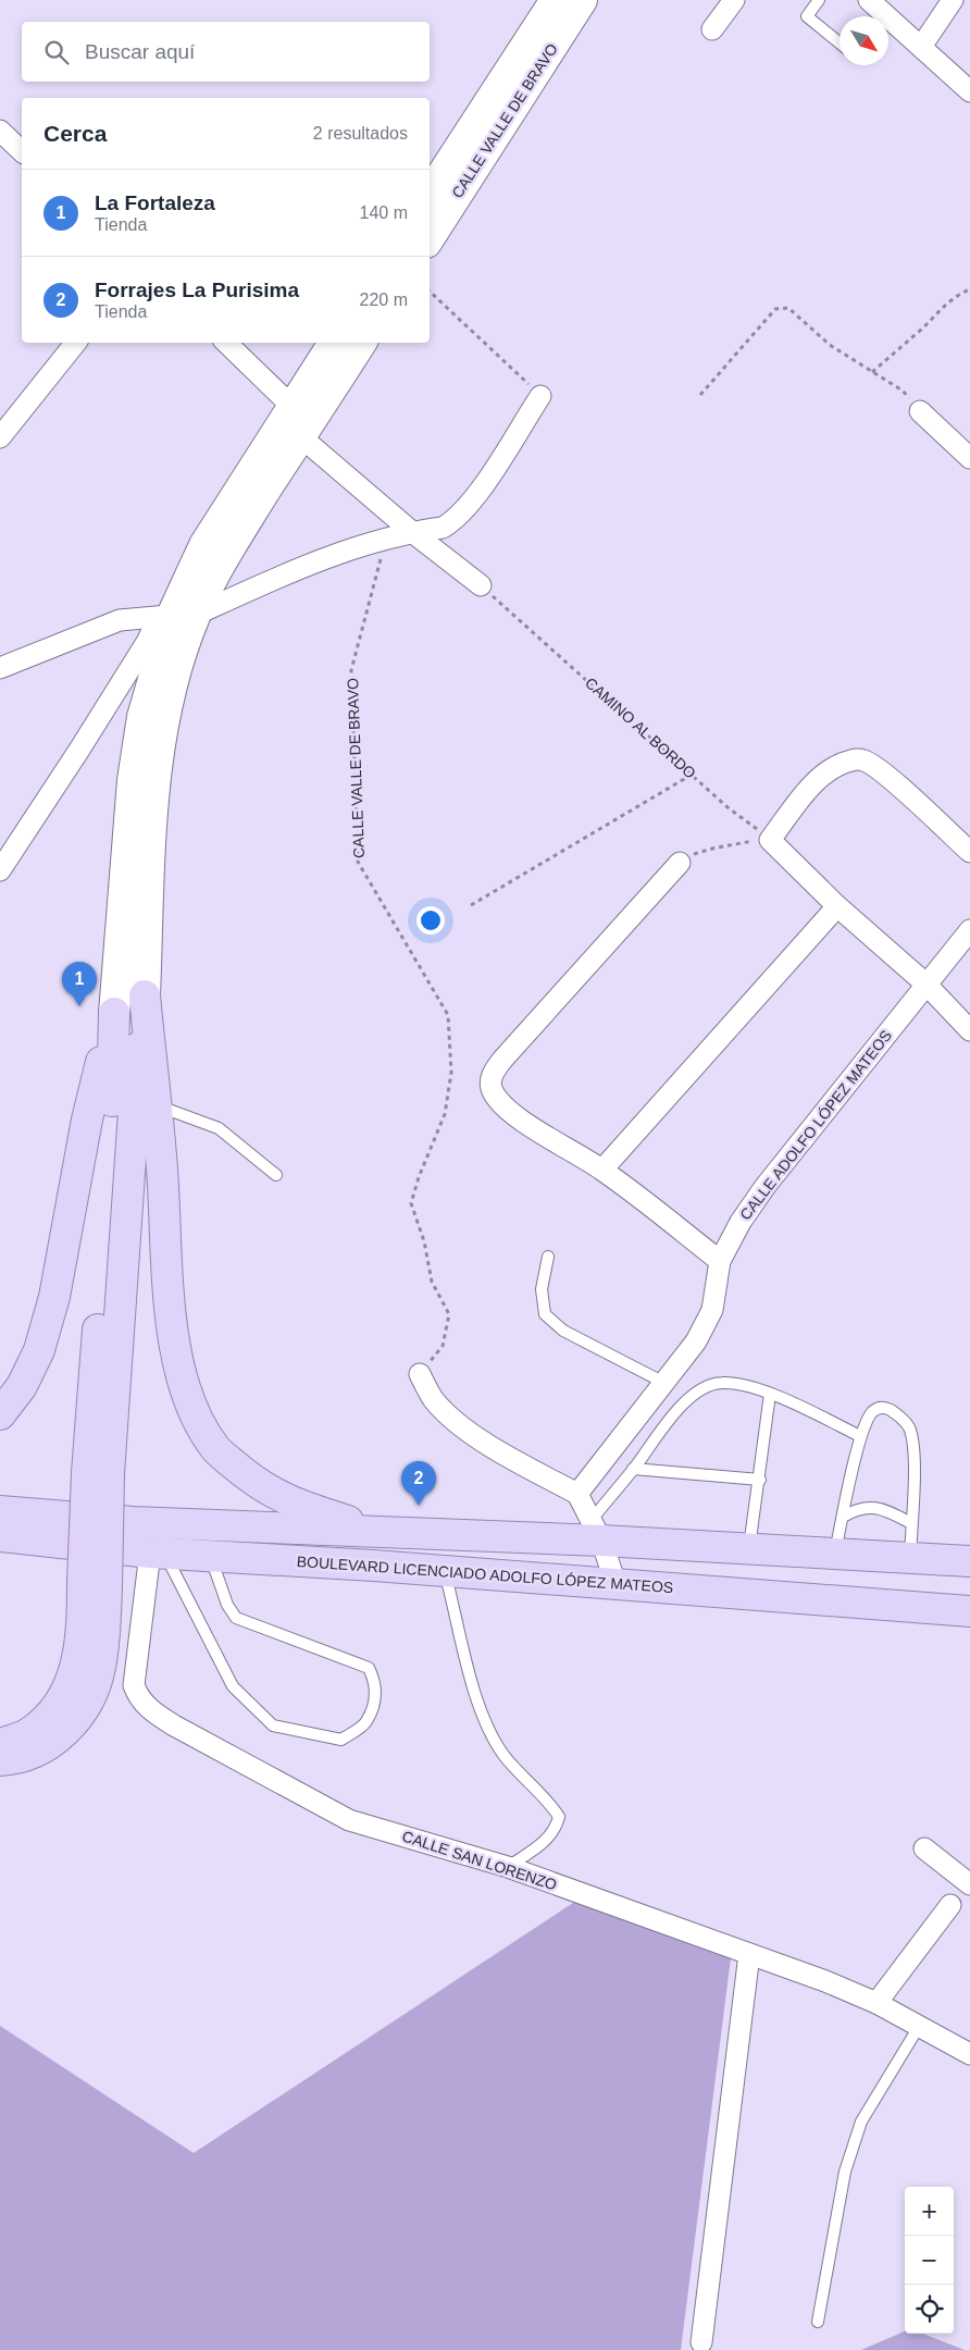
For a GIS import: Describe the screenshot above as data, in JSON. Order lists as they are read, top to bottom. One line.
{"streets":{"main road":["CALLE VALLE DE BRAVO","BOULEVARD LICENCIADO ADOLFO LÓPEZ MATEOS"],"street":["CALLE ADOLFO LÓPEZ MATEOS","CALLE SAN LORENZO"],"path":["CAMINO AL BORDO"]},"crossings":[["BOULEVARD LICENCIADO ADOLFO LÓPEZ MATEOS","CALLE SAN LORENZO"]],"north":"bottom right","page":{"search":"Buscar aquí","heading":["Cerca","2 resultados"],"list":[{"mark":"1","name":"La Fortaleza","note":"Tienda","value":"140 m"},{"mark":"2","name":"Forrajes La Purisima","note":"Tienda","value":"220 m"}],"pins":["1","2"],"map_buttons":["+","−"]}}
